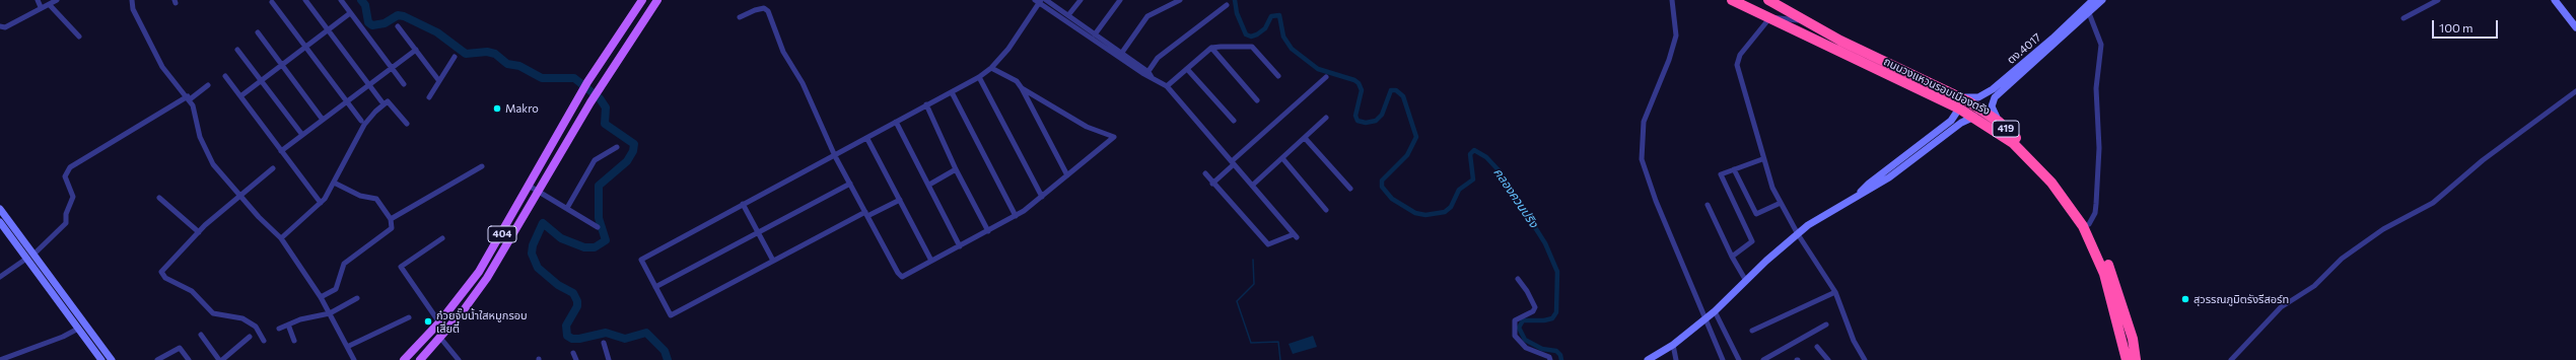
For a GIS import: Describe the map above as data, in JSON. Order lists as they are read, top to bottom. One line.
{"streets":{"highway":["ถนนวงแหวนรอบเมืองตรัง","419"],"main road":["404"],"street":["ตง.4017"]},"crossings":[["ตง.4017","ถนนวงแหวนรอบเมืองตรัง"]],"water":["คลองควนปริง"],"places":["Makro","สุวรรณภูมิตรังรีสอร์ท","ก๋วยจั๊บน้ำใสหมูกรอบ เสี่ยตี๋"],"scale_bar":"100 m"}
